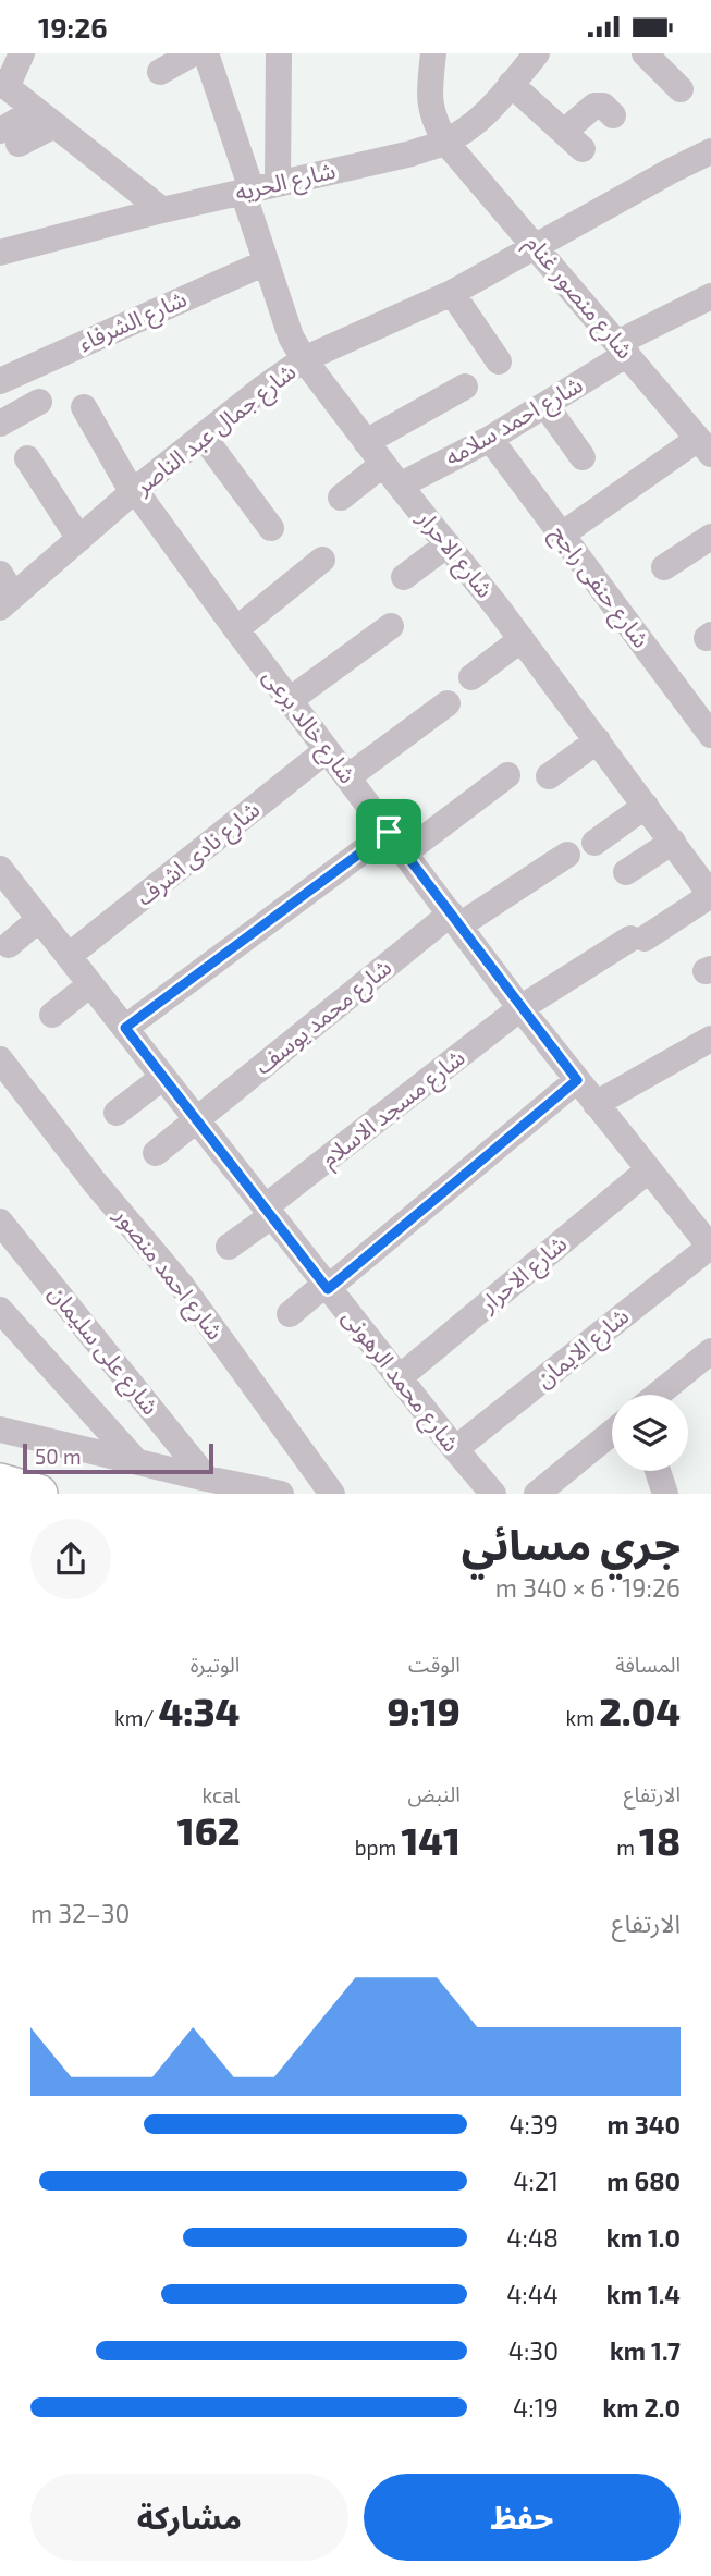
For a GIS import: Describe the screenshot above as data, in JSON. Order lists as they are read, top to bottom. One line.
{"streets":{"street":["شارع الحريه","شارع منصور غنام","شارع الشرفاء","شارع احمد سلامه","شارع جمال عبد الناصر","شارع الاحرار","شارع حنفى راجح","شارع خالد برعى","شارع نادى اشرف","شارع محمد يوسف","شارع مسجد الاسلام","شارع احمد منصور","شارع الايمان","شارع على سليمان","شارع محمد الرهونى"]},"crossings":[["شارع الحريه","شارع منصور غنام"],["شارع الحريه","شارع الاحرار"],["شارع منصور غنام","شارع احمد سلامه"],["شارع منصور غنام","شارع جمال عبد الناصر"],["شارع الشرفاء","شارع الاحرار"],["شارع احمد سلامه","شارع الاحرار"],["شارع احمد سلامه","شارع حنفى راجح"],["شارع جمال عبد الناصر","شارع الاحرار"],["شارع جمال عبد الناصر","شارع خالد برعى"],["شارع الاحرار","شارع خالد برعى"],["شارع الاحرار","شارع مسجد الاسلام"],["شارع الاحرار","شارع محمد الرهونى"],["شارع خالد برعى","شارع نادى اشرف"],["شارع خالد برعى","شارع محمد يوسف"],["شارع خالد برعى","شارع مسجد الاسلام"],["شارع خالد برعى","شارع الايمان"],["شارع نادى اشرف","شارع محمد الرهونى"],["شارع محمد يوسف","شارع محمد الرهونى"],["شارع مسجد الاسلام","شارع محمد الرهونى"],["شارع الايمان","شارع محمد الرهونى"]],"scale_bar":"50 m","page":{"status":"19:26","scale":"50 m","heading":["جري مسائي","19:26 · 6 × 340 m"],"stats":[["المسافة","2.04 km"],["الوقت","9:19"],["الوتيرة","4:34 /km"],["الارتفاع","18 m"],["النبض","141 bpm"],["kcal","162"]],"chart":["الارتفاع","30–32 m"],"list":[{"name":"340 m","note":"4:39"},{"name":"680 m","note":"4:21"},{"name":"1.0 km","note":"4:48"},{"name":"1.4 km","note":"4:44"},{"name":"1.7 km","note":"4:30"},{"name":"2.0 km","note":"4:19"}],"buttons":["حفظ","مشاركة"]}}
